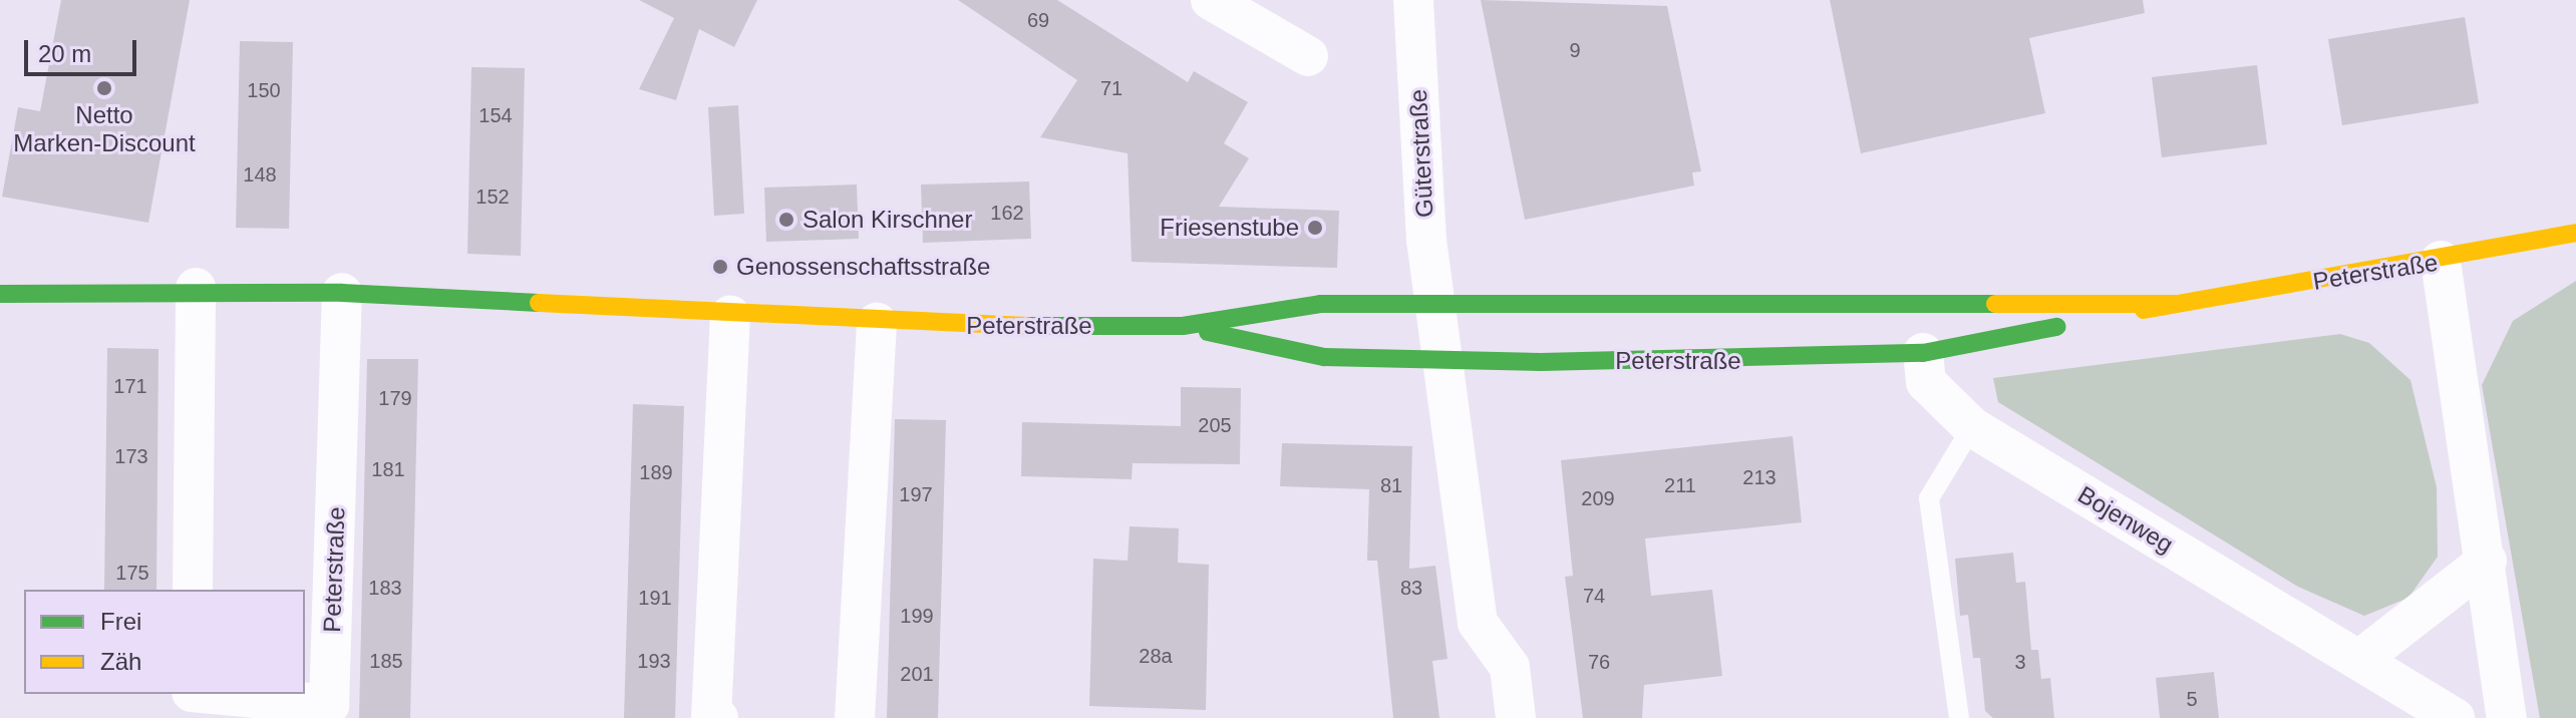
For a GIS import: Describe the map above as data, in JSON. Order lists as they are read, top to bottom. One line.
{"streets":{"main road":["Peterstraße"],"street":["Güterstraße","Bojenweg"]},"crossings":[["Güterstraße","Peterstraße"],["Peterstraße","Bojenweg"]],"places":["Netto Marken-Discount","Salon Kirschner","Friesenstube","Genossenschaftsstraße"],"house_numbers":["69","9","71","150","154","148","152","162","171","179","205","173","181","189","213","81","211","197","209","175","183","83","74","191","199","28a","185","193","76","3","201","5"],"legend":["Frei","Zäh"],"scale_bar":"20 m"}
